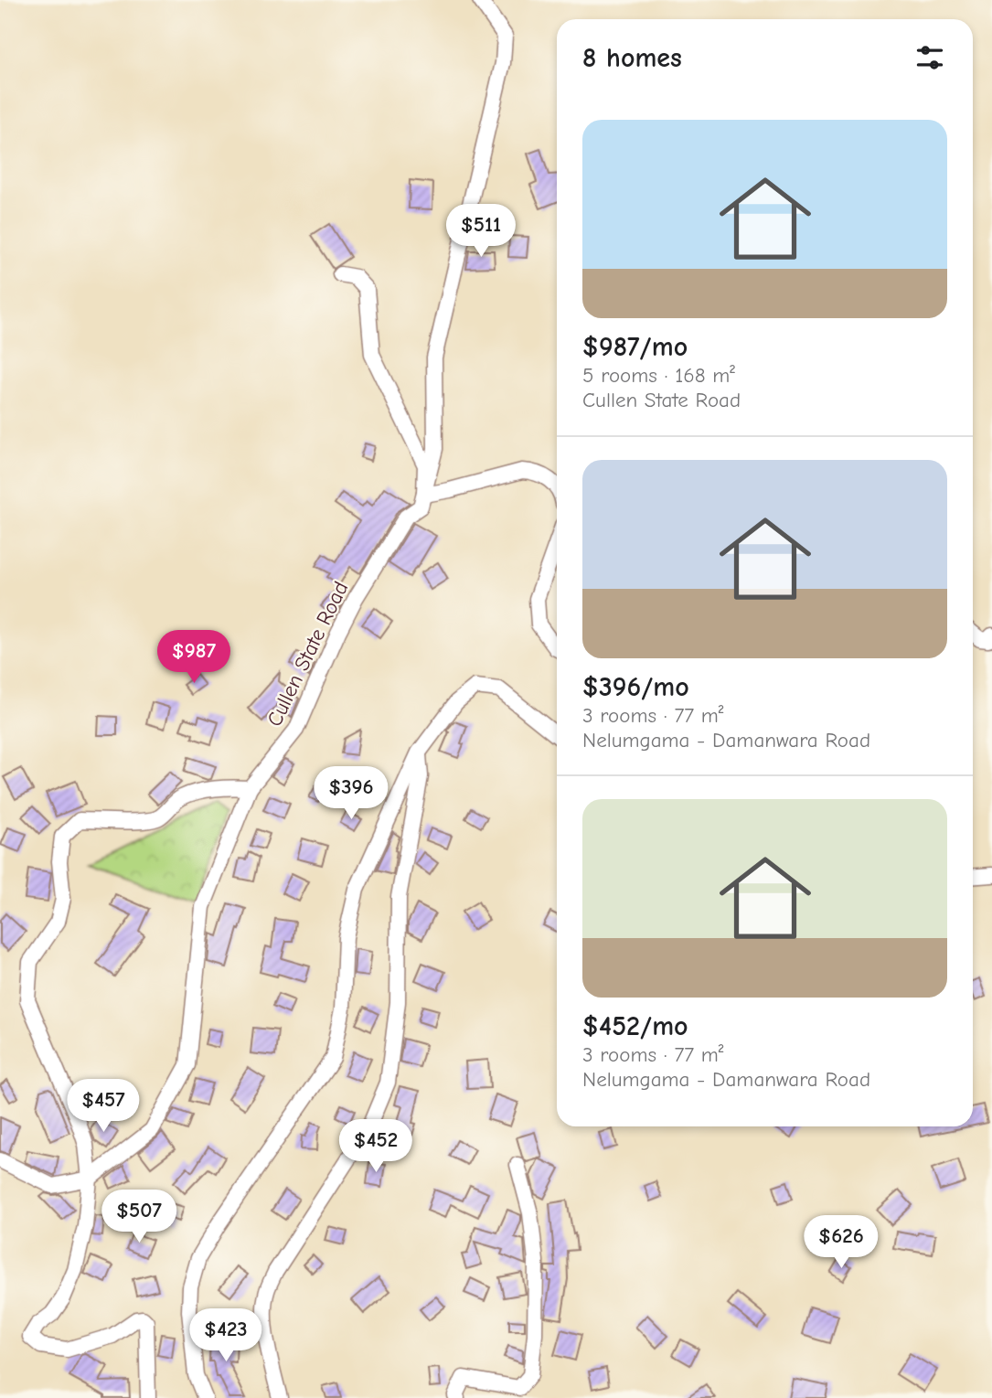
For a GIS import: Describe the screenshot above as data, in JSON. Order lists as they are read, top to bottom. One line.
{"streets":{"street":["Cullen State Road"]},"page":{"heading":"8 homes","list":[{"name":"$987/mo","note":"5 rooms · 168 m² · Cullen State Road"},{"name":"$396/mo","note":"3 rooms · 77 m² · Nelumgama - Damanwara Road"},{"name":"$452/mo","note":"3 rooms · 77 m² · Nelumgama - Damanwara Road"}],"price":["$511","$987","$396","$457","$452","$507","$626","$423"]}}
